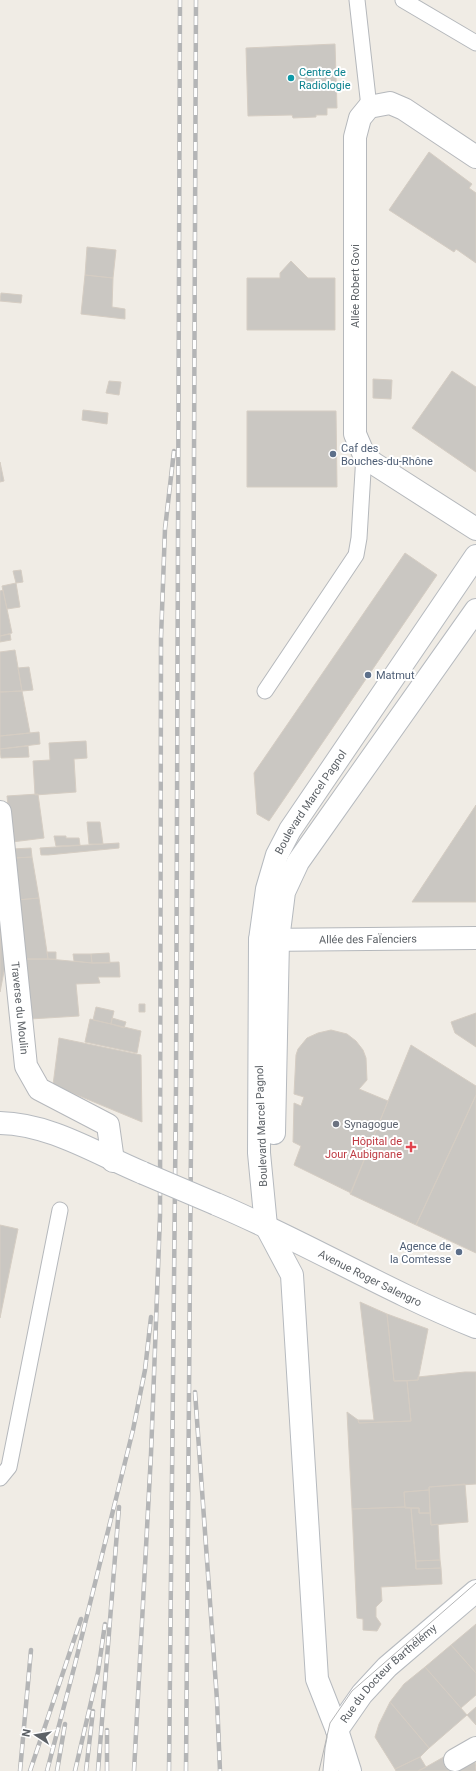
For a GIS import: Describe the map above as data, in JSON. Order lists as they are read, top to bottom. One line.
{"streets":{"main road":["Allée Robert Govi","Boulevard Marcel Pagnol","Allée des FaÏenciers","Traverse du Moulin","Avenue Roger Salengro","Rue du Docteur Barthélémy"]},"crossings":[["Boulevard Marcel Pagnol","Allée des FaÏenciers"],["Boulevard Marcel Pagnol","Avenue Roger Salengro"],["Traverse du Moulin","Avenue Roger Salengro"]],"places":{"other":["Centre de Radiologie","Caf des Bouches-du-Rhône","Matmut","Synagogue","Agence de la Comtesse"],"health":["Hôpital de Jour Aubignane"]},"north":"left"}
